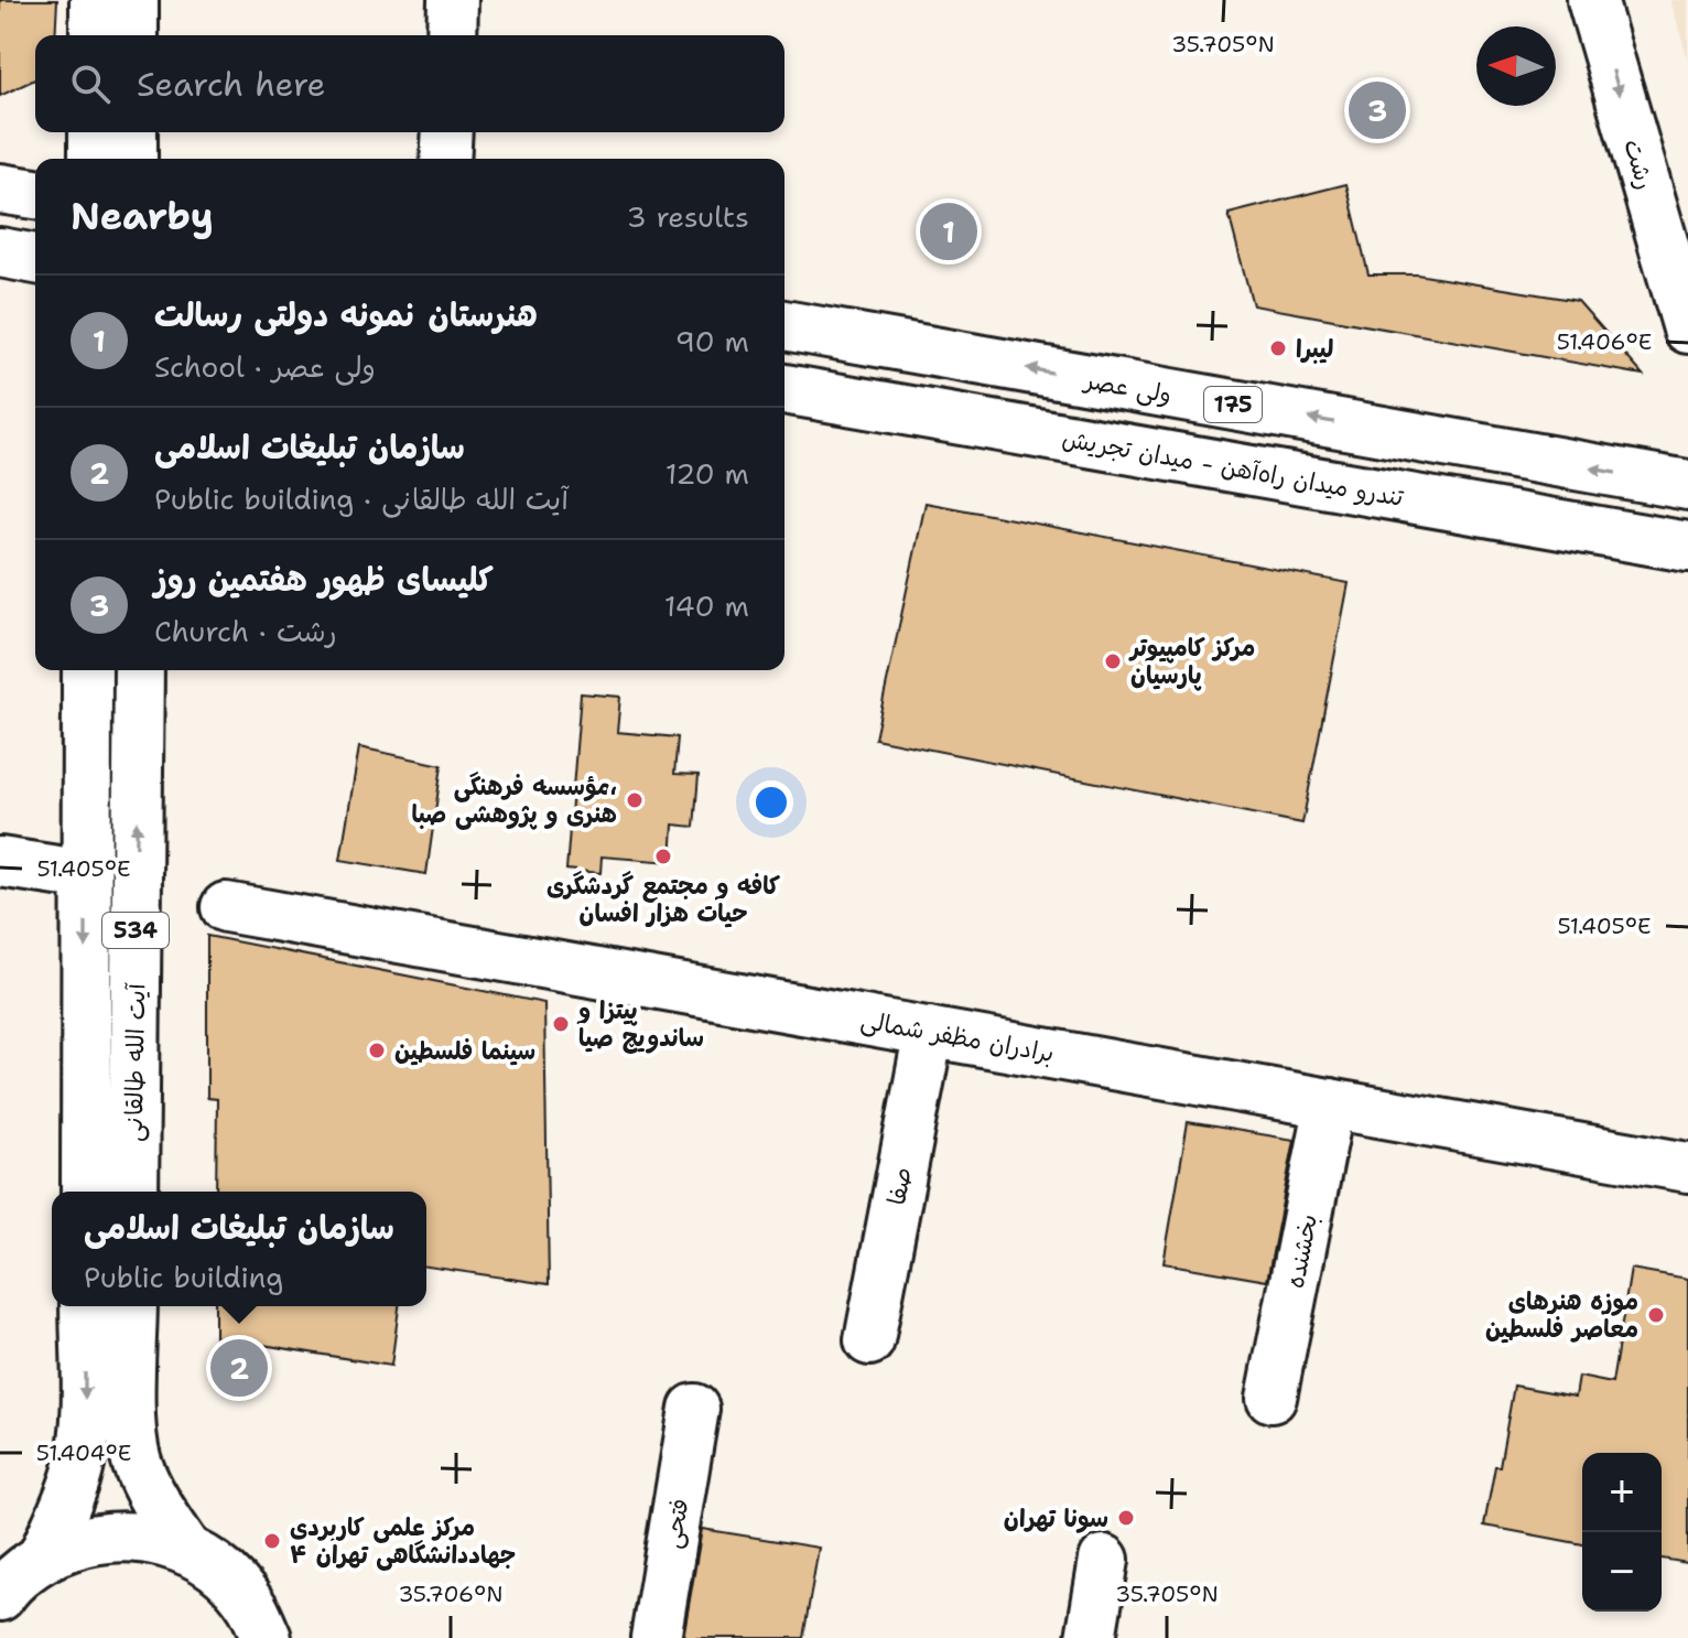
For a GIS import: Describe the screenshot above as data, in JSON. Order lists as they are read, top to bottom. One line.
{"streets":{"main road":["رشت","ولی عصر","175","تندرو میدان راه‌آهن - میدان تجریش","534","برادران مظفر شمالی","آیت الله طالقانی","صفا","بخشنده","فتحی"]},"crossings":[["برادران مظفر شمالی","صفا"],["برادران مظفر شمالی","بخشنده"]],"one_way":["رشت","ولی عصر"],"places":["لیبرا","مرکز کامپیوتر پارسیان","مؤسسه فرهنگی، هنری و پژوهشی صبا","کافه و مجتمع گردشگری حیات هزار افسان","پیتزا و ساندویچ صیا","سینما فلسطین","موزه هنرهای معاصر فلسطین","سونا تهران","مرکز علمی کاربردی جهاددانشگاهی تهران ۴"],"north":"left","page":{"search":"Search here","pins":["3","1","2"],"heading":["Nearby","3 results"],"list":[{"mark":"1","name":"هنرستان نمونه دولتی رسالت","note":"School · ولی عصر","value":"90 m"},{"mark":"2","name":"سازمان تبلیغات اسلامی","note":"Public building · آیت الله طالقانی","value":"120 m"},{"mark":"3","name":"کلیسای ظهور هفتمین روز","note":"Church · رشت","value":"140 m"}],"popup":["سازمان تبلیغات اسلامی","Public building"],"map_buttons":["+","−"]},"coordinates":["35.705°N","51.406°E","51.405°E","51.404°E","35.706°N"]}
